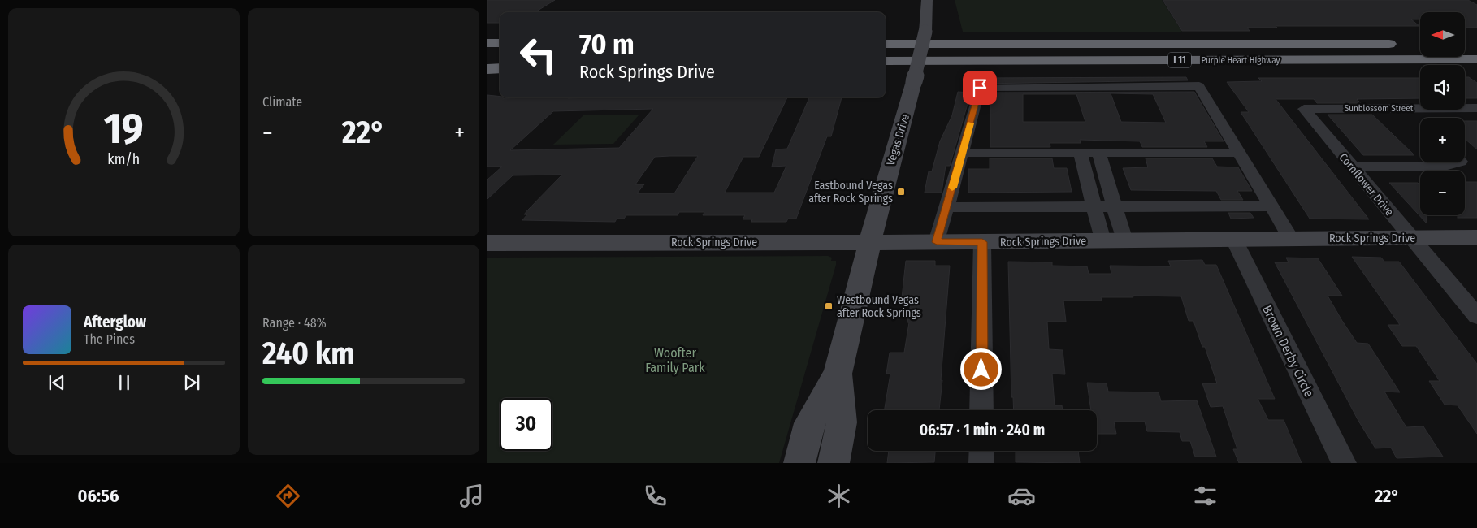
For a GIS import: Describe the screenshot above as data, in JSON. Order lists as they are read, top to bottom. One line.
{"streets":{"highway":["I 11","Purple Heart Highway"],"main road":["Vegas Drive","Rock Springs Drive"],"street":["Sunblossom Street","Cornflower Drive","Brown Derby Circle"]},"crossings":[["Sunblossom Street","Cornflower Drive"],["Vegas Drive","Rock Springs Drive"],["Cornflower Drive","Rock Springs Drive"],["Rock Springs Drive","Brown Derby Circle"]],"parks":["Woofter Family Park"],"places":{"transit":["Eastbound Vegas after Rock Springs","Westbound Vegas after Rock Springs"]},"north":"left","page":{"tile":["Climate",["Range · 48%","240 km"]],"map_buttons":["+","−"],"turn":["70 m","Rock Springs Drive"],"heat":["−","22°","+"],"song":["Afterglow","The Pines"],"limit":"30","trip":"06:57 · 1 min · 240 m","tabs":["06:56","22°"],"gauge":["19","km/h"]}}
